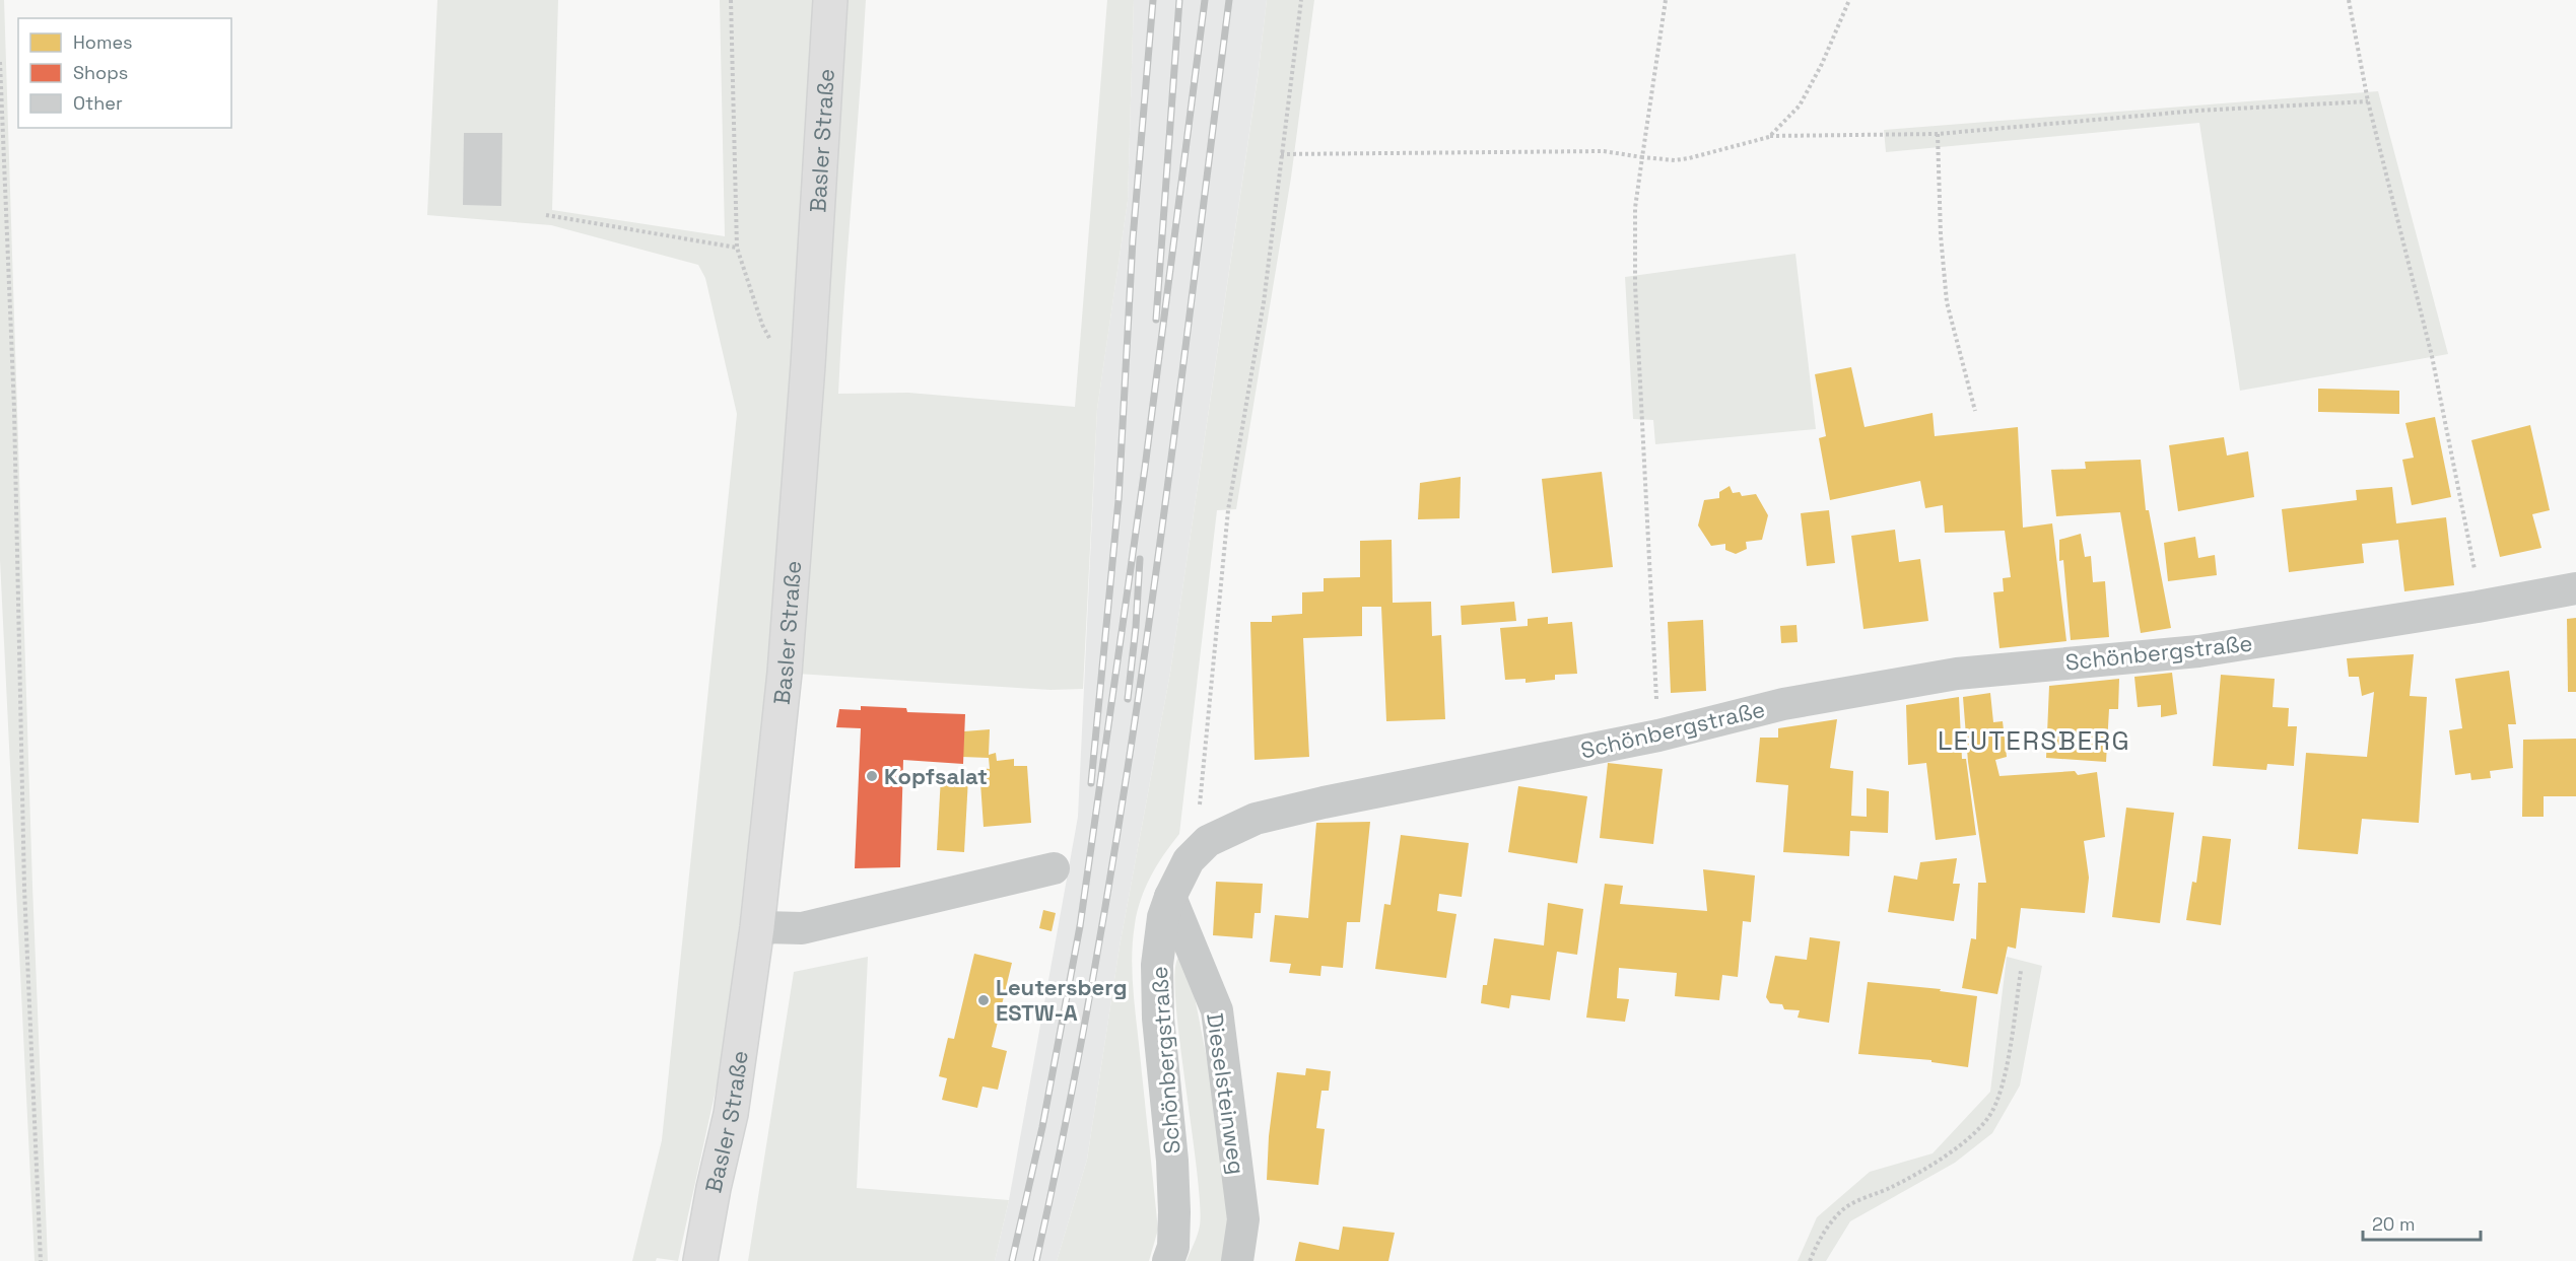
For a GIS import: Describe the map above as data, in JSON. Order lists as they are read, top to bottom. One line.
{"streets":{"street":["Basler Straße","Schönbergstraße","Dieselsteinweg"]},"crossings":[["Schönbergstraße","Dieselsteinweg"]],"districts":["LEUTERSBERG"],"places":["Kopfsalat","Leutersberg ESTW-A"],"legend":["Homes","Shops","Other"],"scale_bar":"20 m"}
